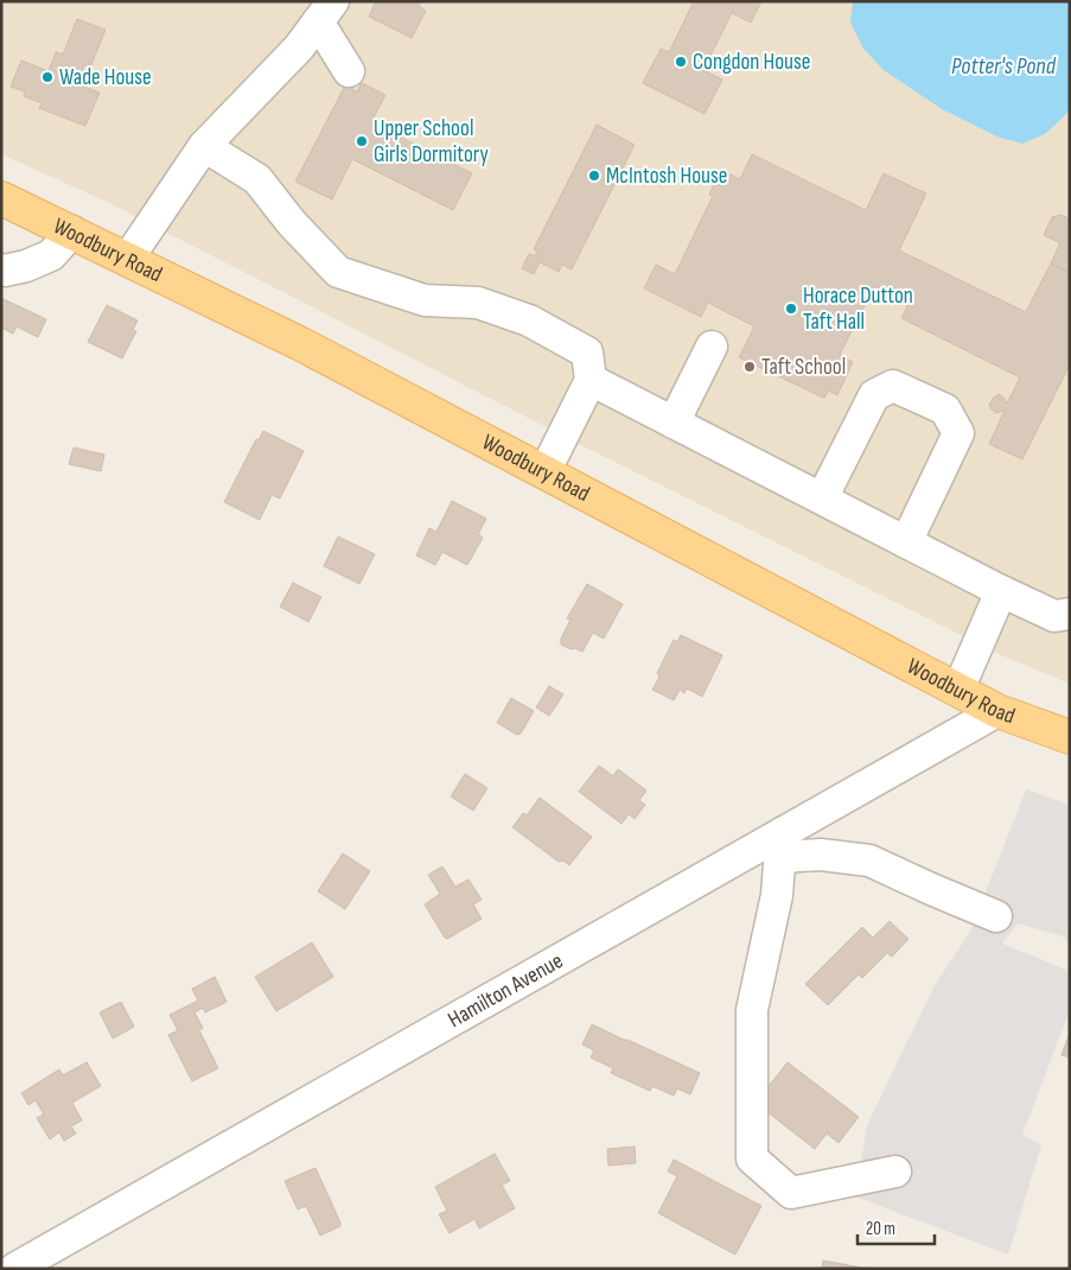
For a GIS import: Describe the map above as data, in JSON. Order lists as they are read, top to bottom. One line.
{"streets":{"main road":["Woodbury Road"],"street":["Hamilton Avenue"]},"crossings":[["Woodbury Road","Hamilton Avenue"]],"water":["Potter's Pond"],"places":["Congdon House","Wade House","Upper School Girls Dormitory","McIntosh House","Horace Dutton Taft Hall","Taft School"],"scale_bar":"20 m"}
